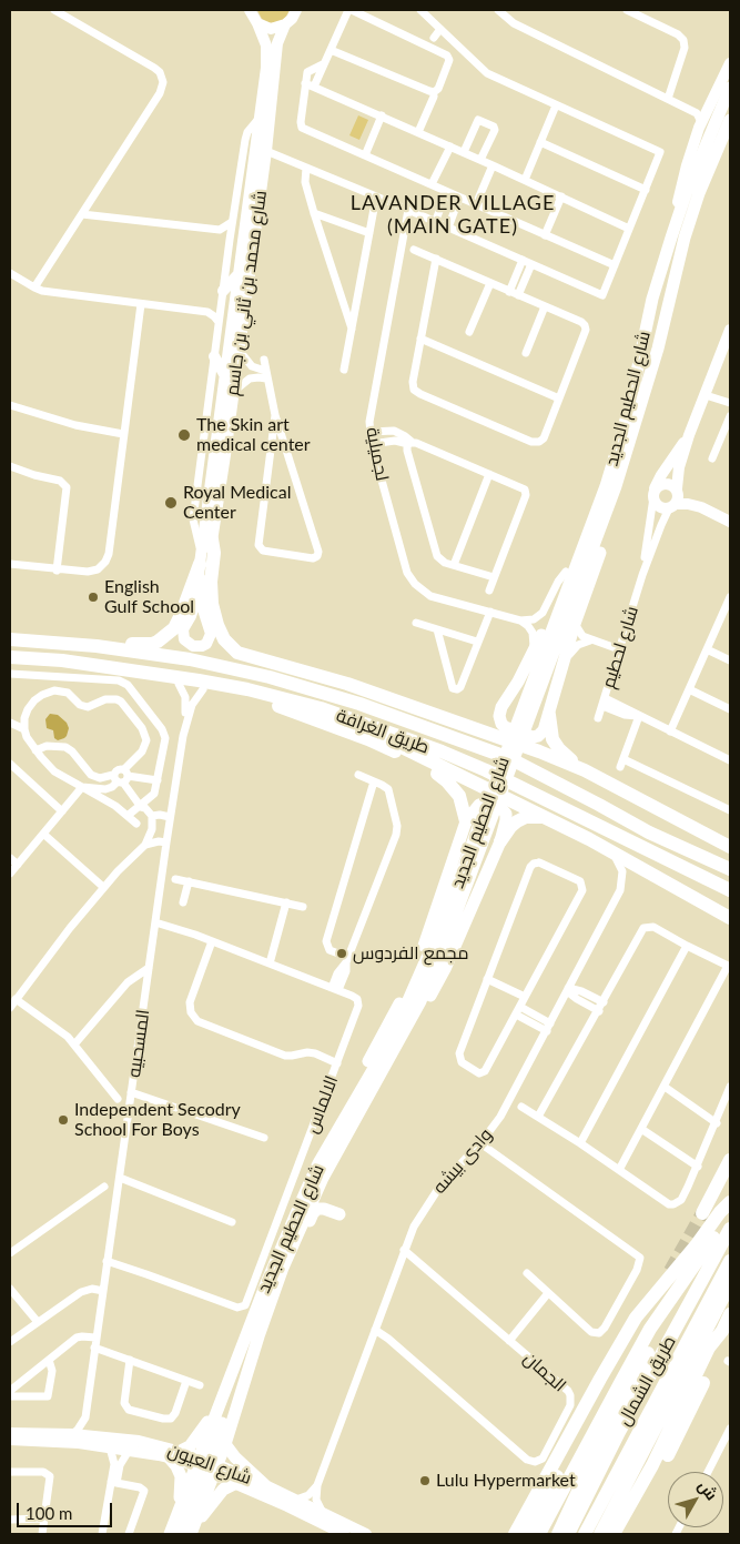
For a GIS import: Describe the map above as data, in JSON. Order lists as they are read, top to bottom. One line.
{"streets":{"highway":["طريق الغرافة","طريق الشمال"],"main road":["شارع محمد بن ثاني بن جاسم","شارع الحطيم الجديد","شارع لحطيم","شارع العيون"],"street":["لجميلية","المسحبيه","الالماس","وادى بيشه","الجمان"]},"crossings":[["شارع الحطيم الجديد","شارع العيون"],["المسحبيه","الالماس"],["المسحبيه","شارع العيون"],["وادى بيشه","الجمان"]],"districts":["LAVANDER VILLAGE (MAIN GATE)"],"places":["The Skin art medical center","Royal Medical Center","English Gulf School","مجمع الفردوس","Independent Secodry School For Boys","Lulu Hypermarket"],"scale_bar":"100 m","north":"top right"}
